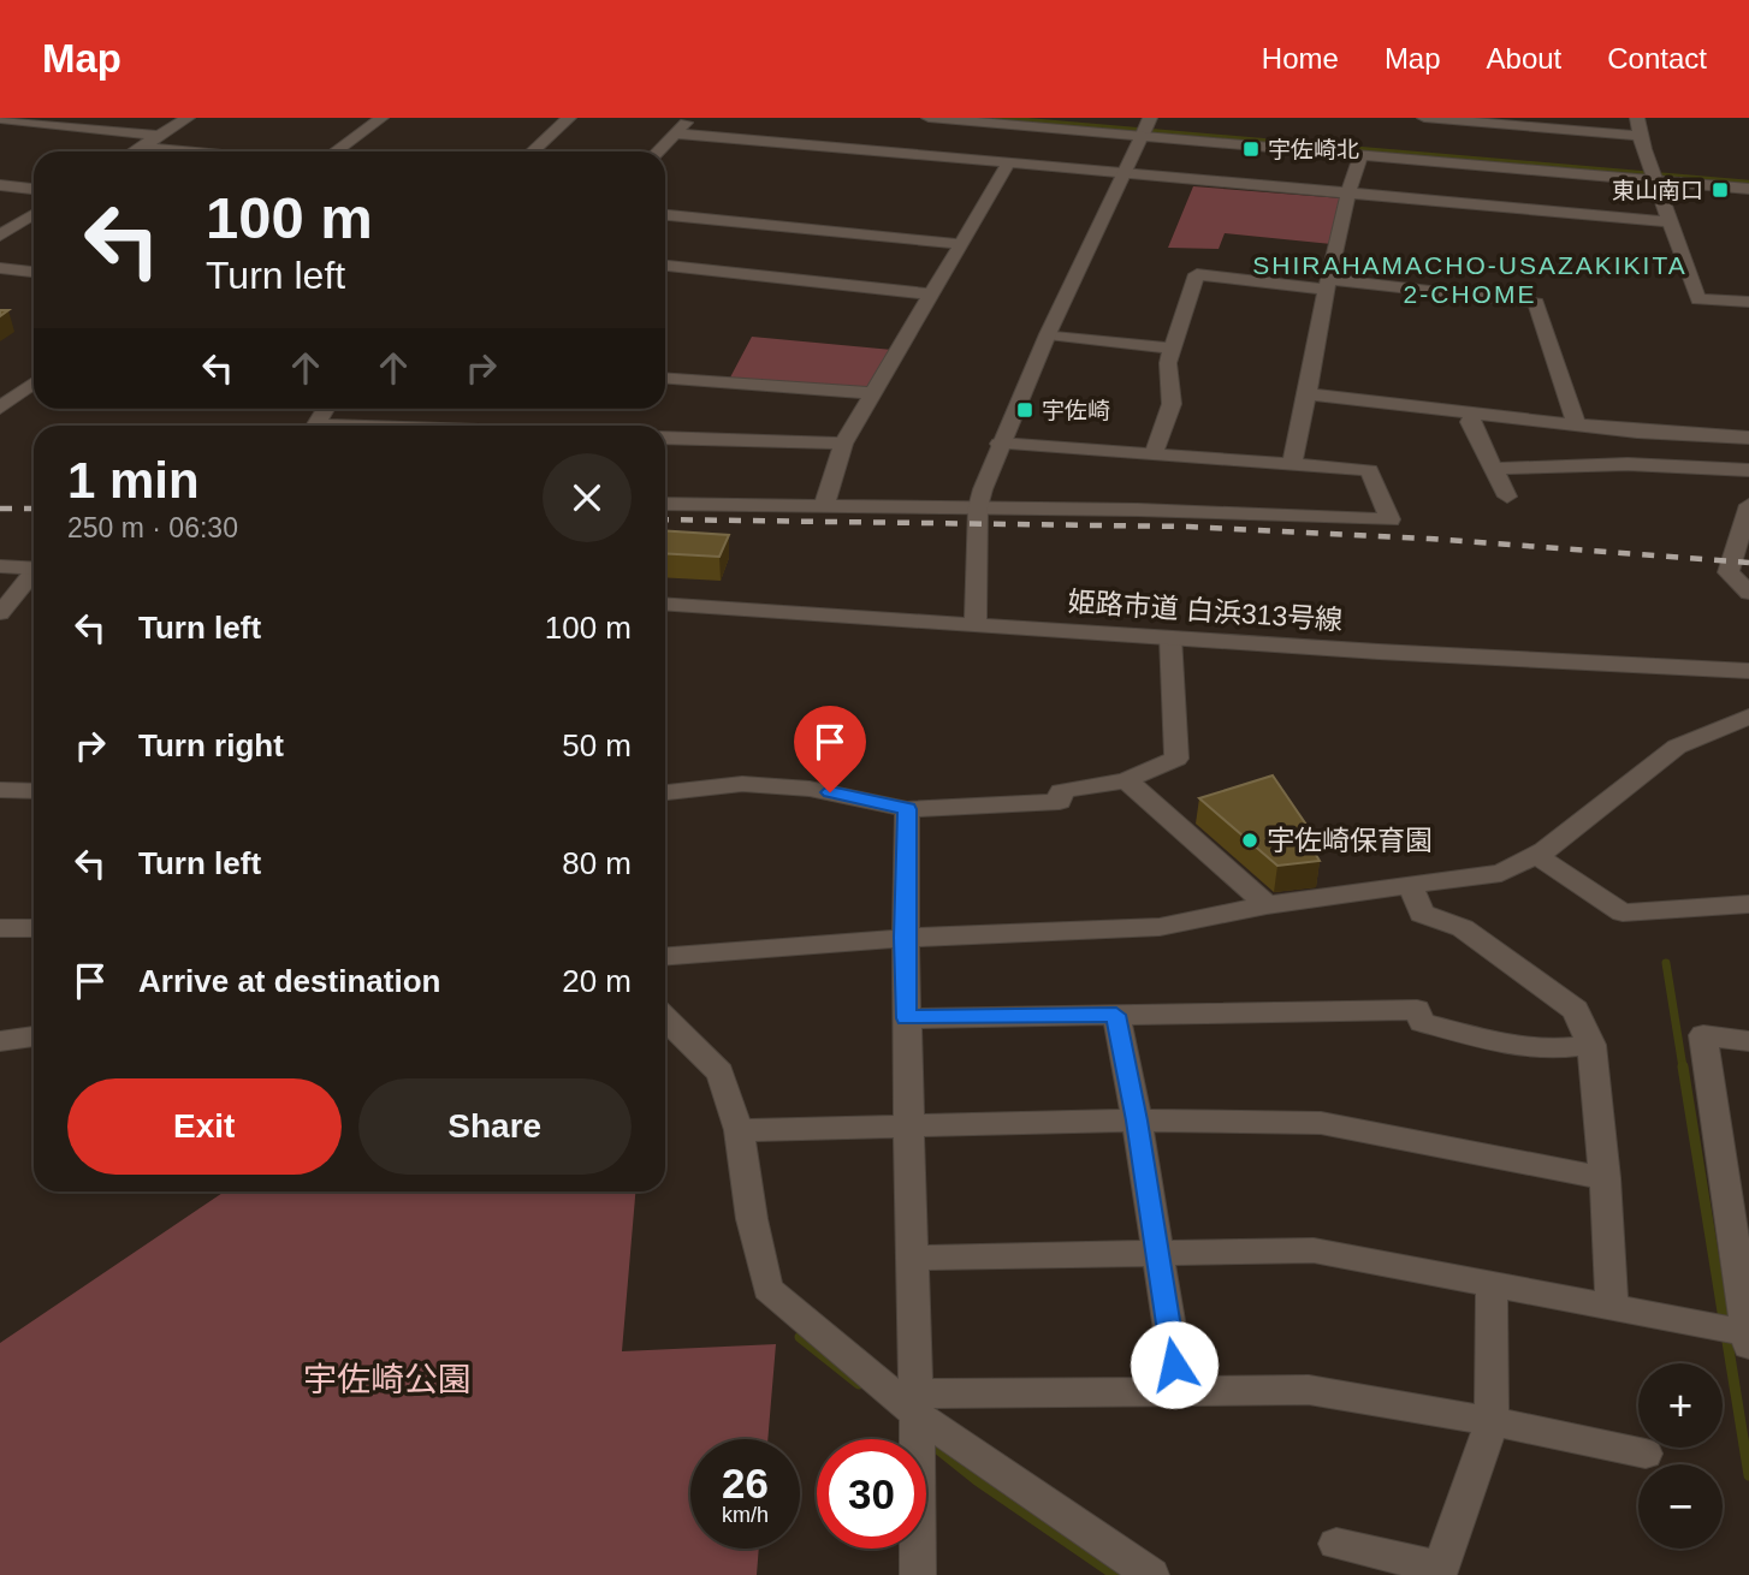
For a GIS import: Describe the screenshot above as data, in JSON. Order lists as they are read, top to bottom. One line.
{"streets":{"street":["姫路市道 白浜313号線"]},"districts":["SHIRAHAMACHO-USAZAKIKITA 2-CHOME"],"parks":["宇佐崎公園"],"places":{"transit":["宇佐崎北","東山南口","宇佐崎"],"other":["宇佐崎保育園"]},"page":{"header":"Map","nav":["Home","Map","About","Contact"],"turn":["100 m","Turn left"],"heading":["1 min","250 m · 06:30"],"list":[{"name":"Turn left","value":"100 m"},{"name":"Turn right","value":"50 m"},{"name":"Turn left","value":"80 m"},{"name":"Arrive at destination","value":"20 m"}],"buttons":["Exit","Share"],"map_buttons":["+","−"],"speed":"26 km/h","limit":"30"}}
